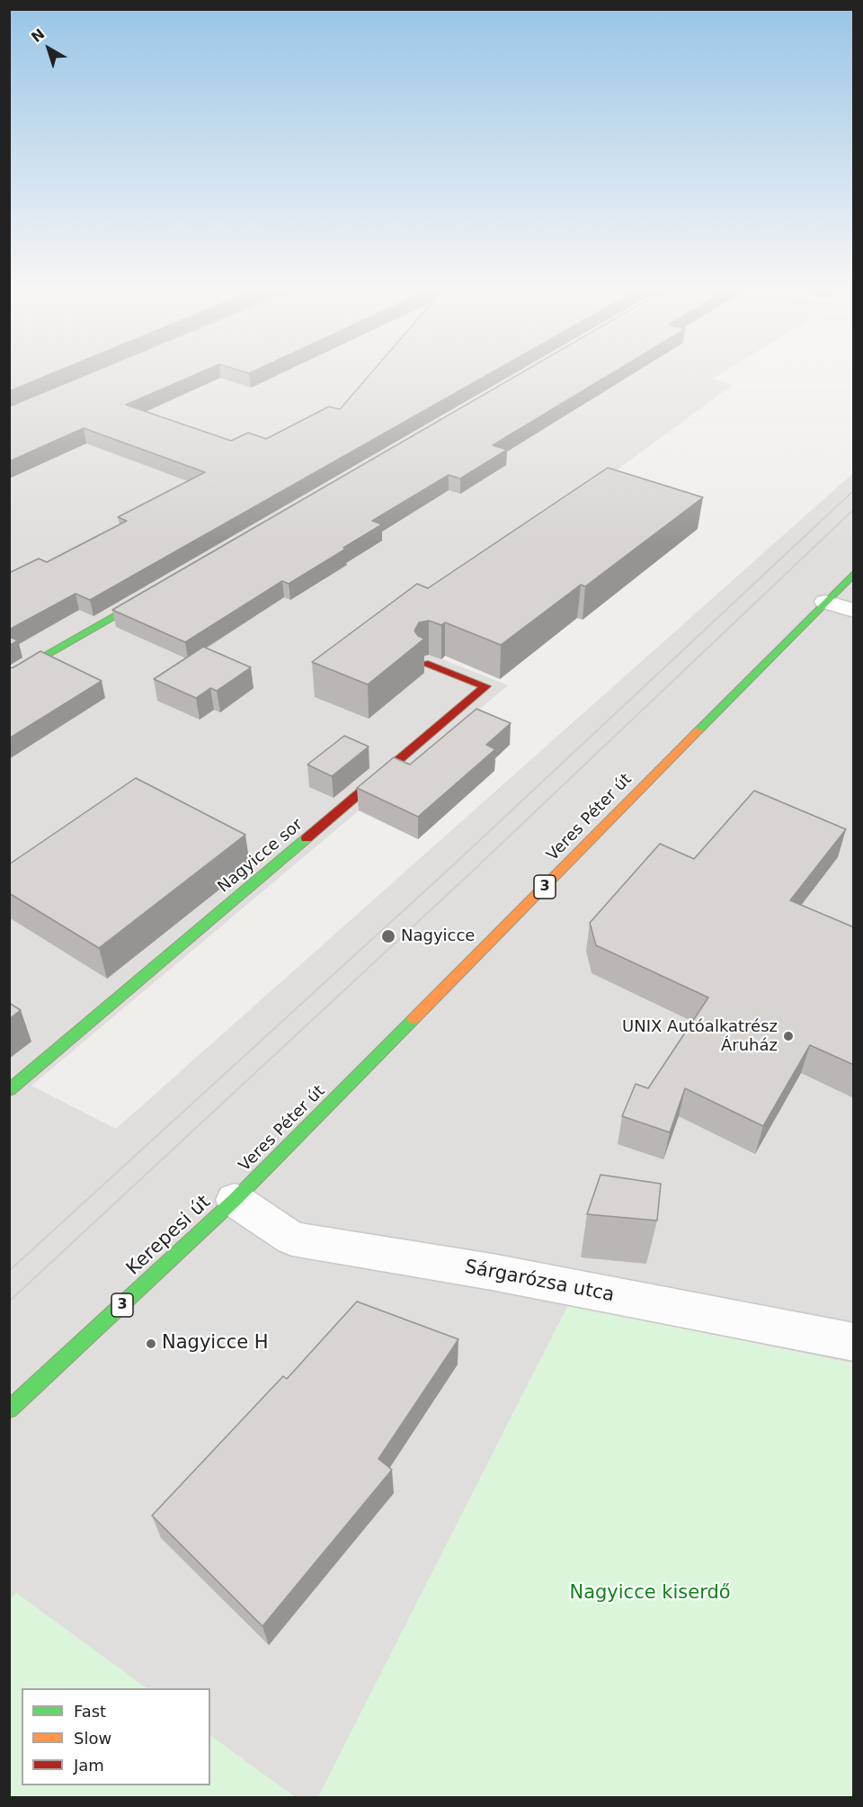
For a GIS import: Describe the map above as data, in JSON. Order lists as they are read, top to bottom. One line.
{"streets":{"main road":["Veres Péter út","Nagyicce sor","3","Kerepesi út"],"street":["Sárgarózsa utca"]},"crossings":[["Veres Péter út","Kerepesi út"],["Veres Péter út","Sárgarózsa utca"],["Kerepesi út","Sárgarózsa utca"]],"parks":["Nagyicce kiserdő"],"places":["Nagyicce","UNIX Autóalkatrész Áruház","Nagyicce H"],"legend":["Fast","Slow","Jam"],"north":"top left"}
